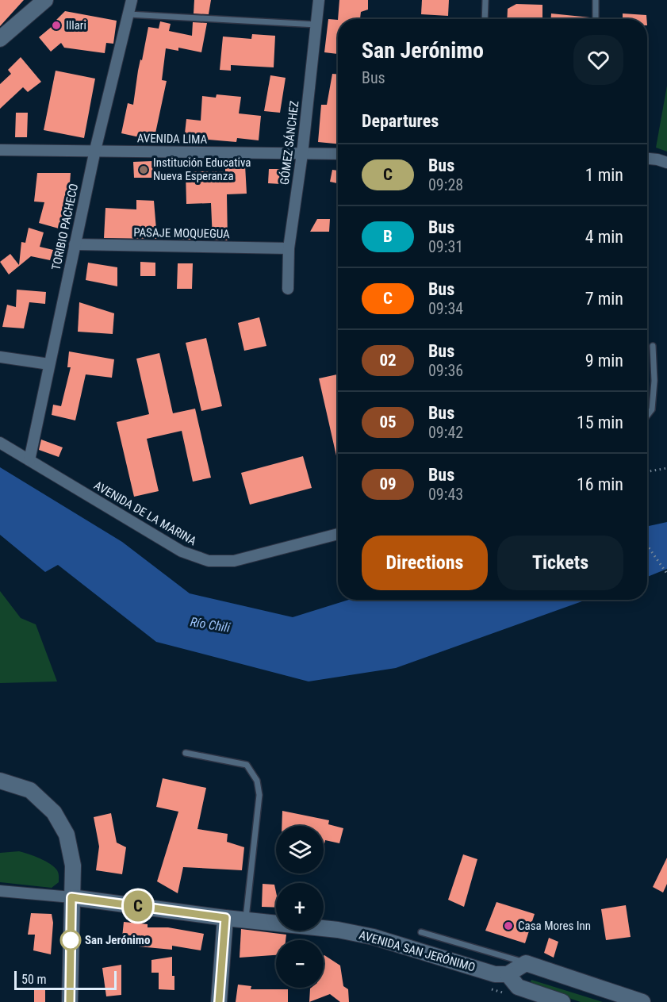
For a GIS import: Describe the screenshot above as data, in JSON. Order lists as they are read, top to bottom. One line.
{"streets":{"street":["AVENIDA LIMA","GÓMEZ SÁNCHEZ","TORIBIO PACHECO","PASAJE MOQUEGUA","AVENIDA DE LA MARINA","AVENIDA SAN JERÓNIMO"]},"crossings":[["AVENIDA LIMA","GÓMEZ SÁNCHEZ"],["AVENIDA LIMA","TORIBIO PACHECO"],["GÓMEZ SÁNCHEZ","PASAJE MOQUEGUA"],["TORIBIO PACHECO","PASAJE MOQUEGUA"],["TORIBIO PACHECO","AVENIDA DE LA MARINA"]],"water":["Río Chili"],"places":["Illari","Institución Educativa Nueva Esperanza","Casa Mores Inn","San Jerónimo"],"lines":["bus line C"],"scale_bar":"50 m","page":{"on_map":"C","heading":[["San Jerónimo","Bus"],"Departures"],"list":[{"mark":"C","name":"Bus","note":"09:28","value":"1 min"},{"mark":"B","name":"Bus","note":"09:31","value":"4 min"},{"mark":"C","name":"Bus","note":"09:34","value":"7 min"},{"mark":"02","name":"Bus","note":"09:36","value":"9 min"},{"mark":"05","name":"Bus","note":"09:42","value":"15 min"},{"mark":"09","name":"Bus","note":"09:43","value":"16 min"}],"buttons":["Directions","Tickets"],"map_buttons":["+","−"],"scale":"50 m"}}
